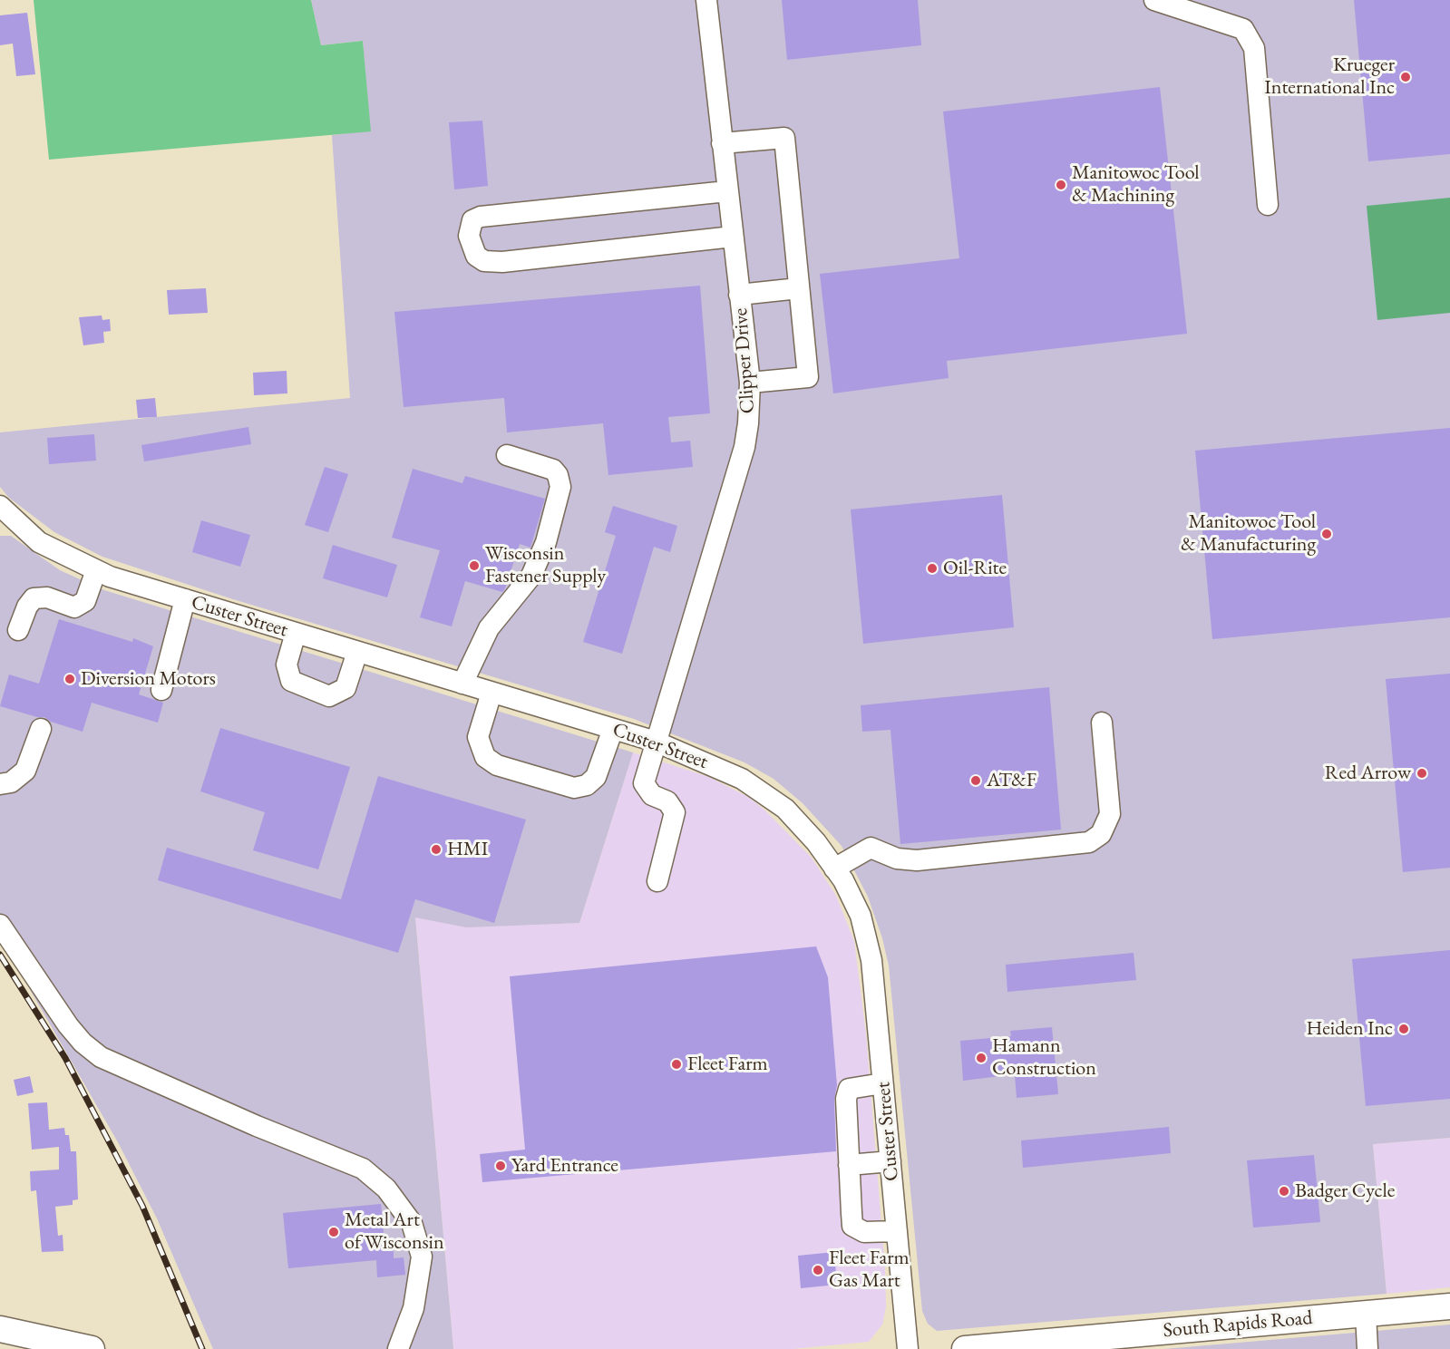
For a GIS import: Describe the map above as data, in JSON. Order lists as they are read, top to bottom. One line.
{"streets":{"main road":["South Rapids Road"],"street":["Clipper Drive","Custer Street"]},"crossings":[["Clipper Drive","Custer Street"]],"places":["Krueger International Inc","Manitowoc Tool & Machining","Manitowoc Tool & Manufacturing","Wisconsin Fastener Supply","Oil-Rite","Diversion Motors","Red Arrow","AT&F","HMI","Heiden Inc","Hamann Construction","Fleet Farm","Yard Entrance","Badger Cycle","Metal Art of Wisconsin","Fleet Farm Gas Mart"]}
